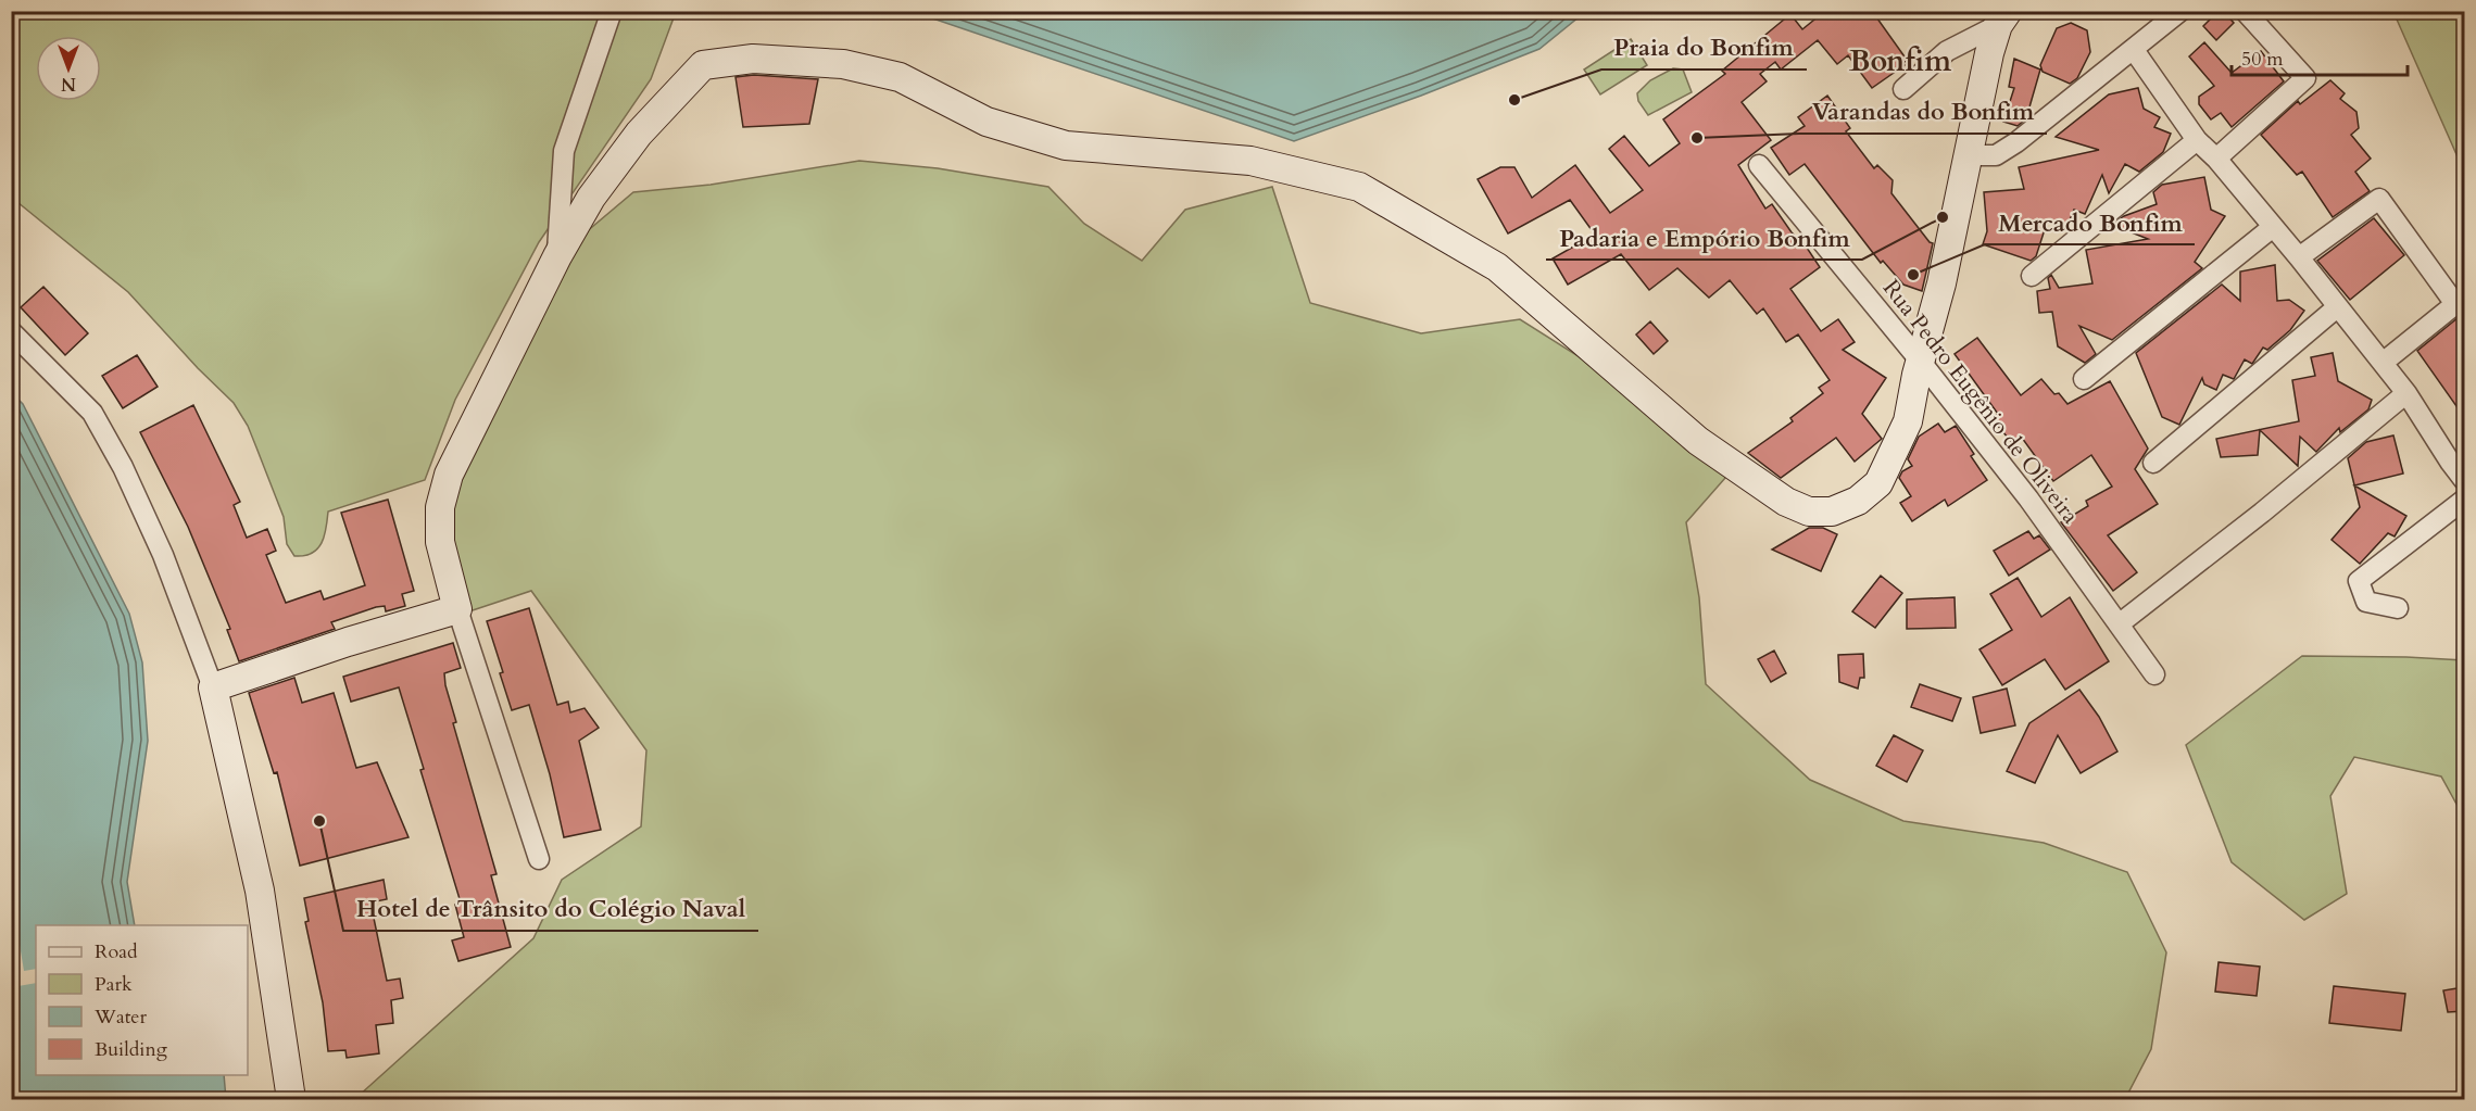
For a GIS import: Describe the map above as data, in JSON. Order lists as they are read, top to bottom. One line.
{"streets":{"street":["Rua Pedro Eugênio de Oliveira"]},"districts":["Bonfim"],"places":["Praia do Bonfim","Varandas do Bonfim","Padaria e Empório Bonfim","Mercado Bonfim","Hotel de Trânsito do Colégio Naval"],"legend":["Road","Park","Water","Building"],"scale_bar":"50 m","north":"bottom"}
